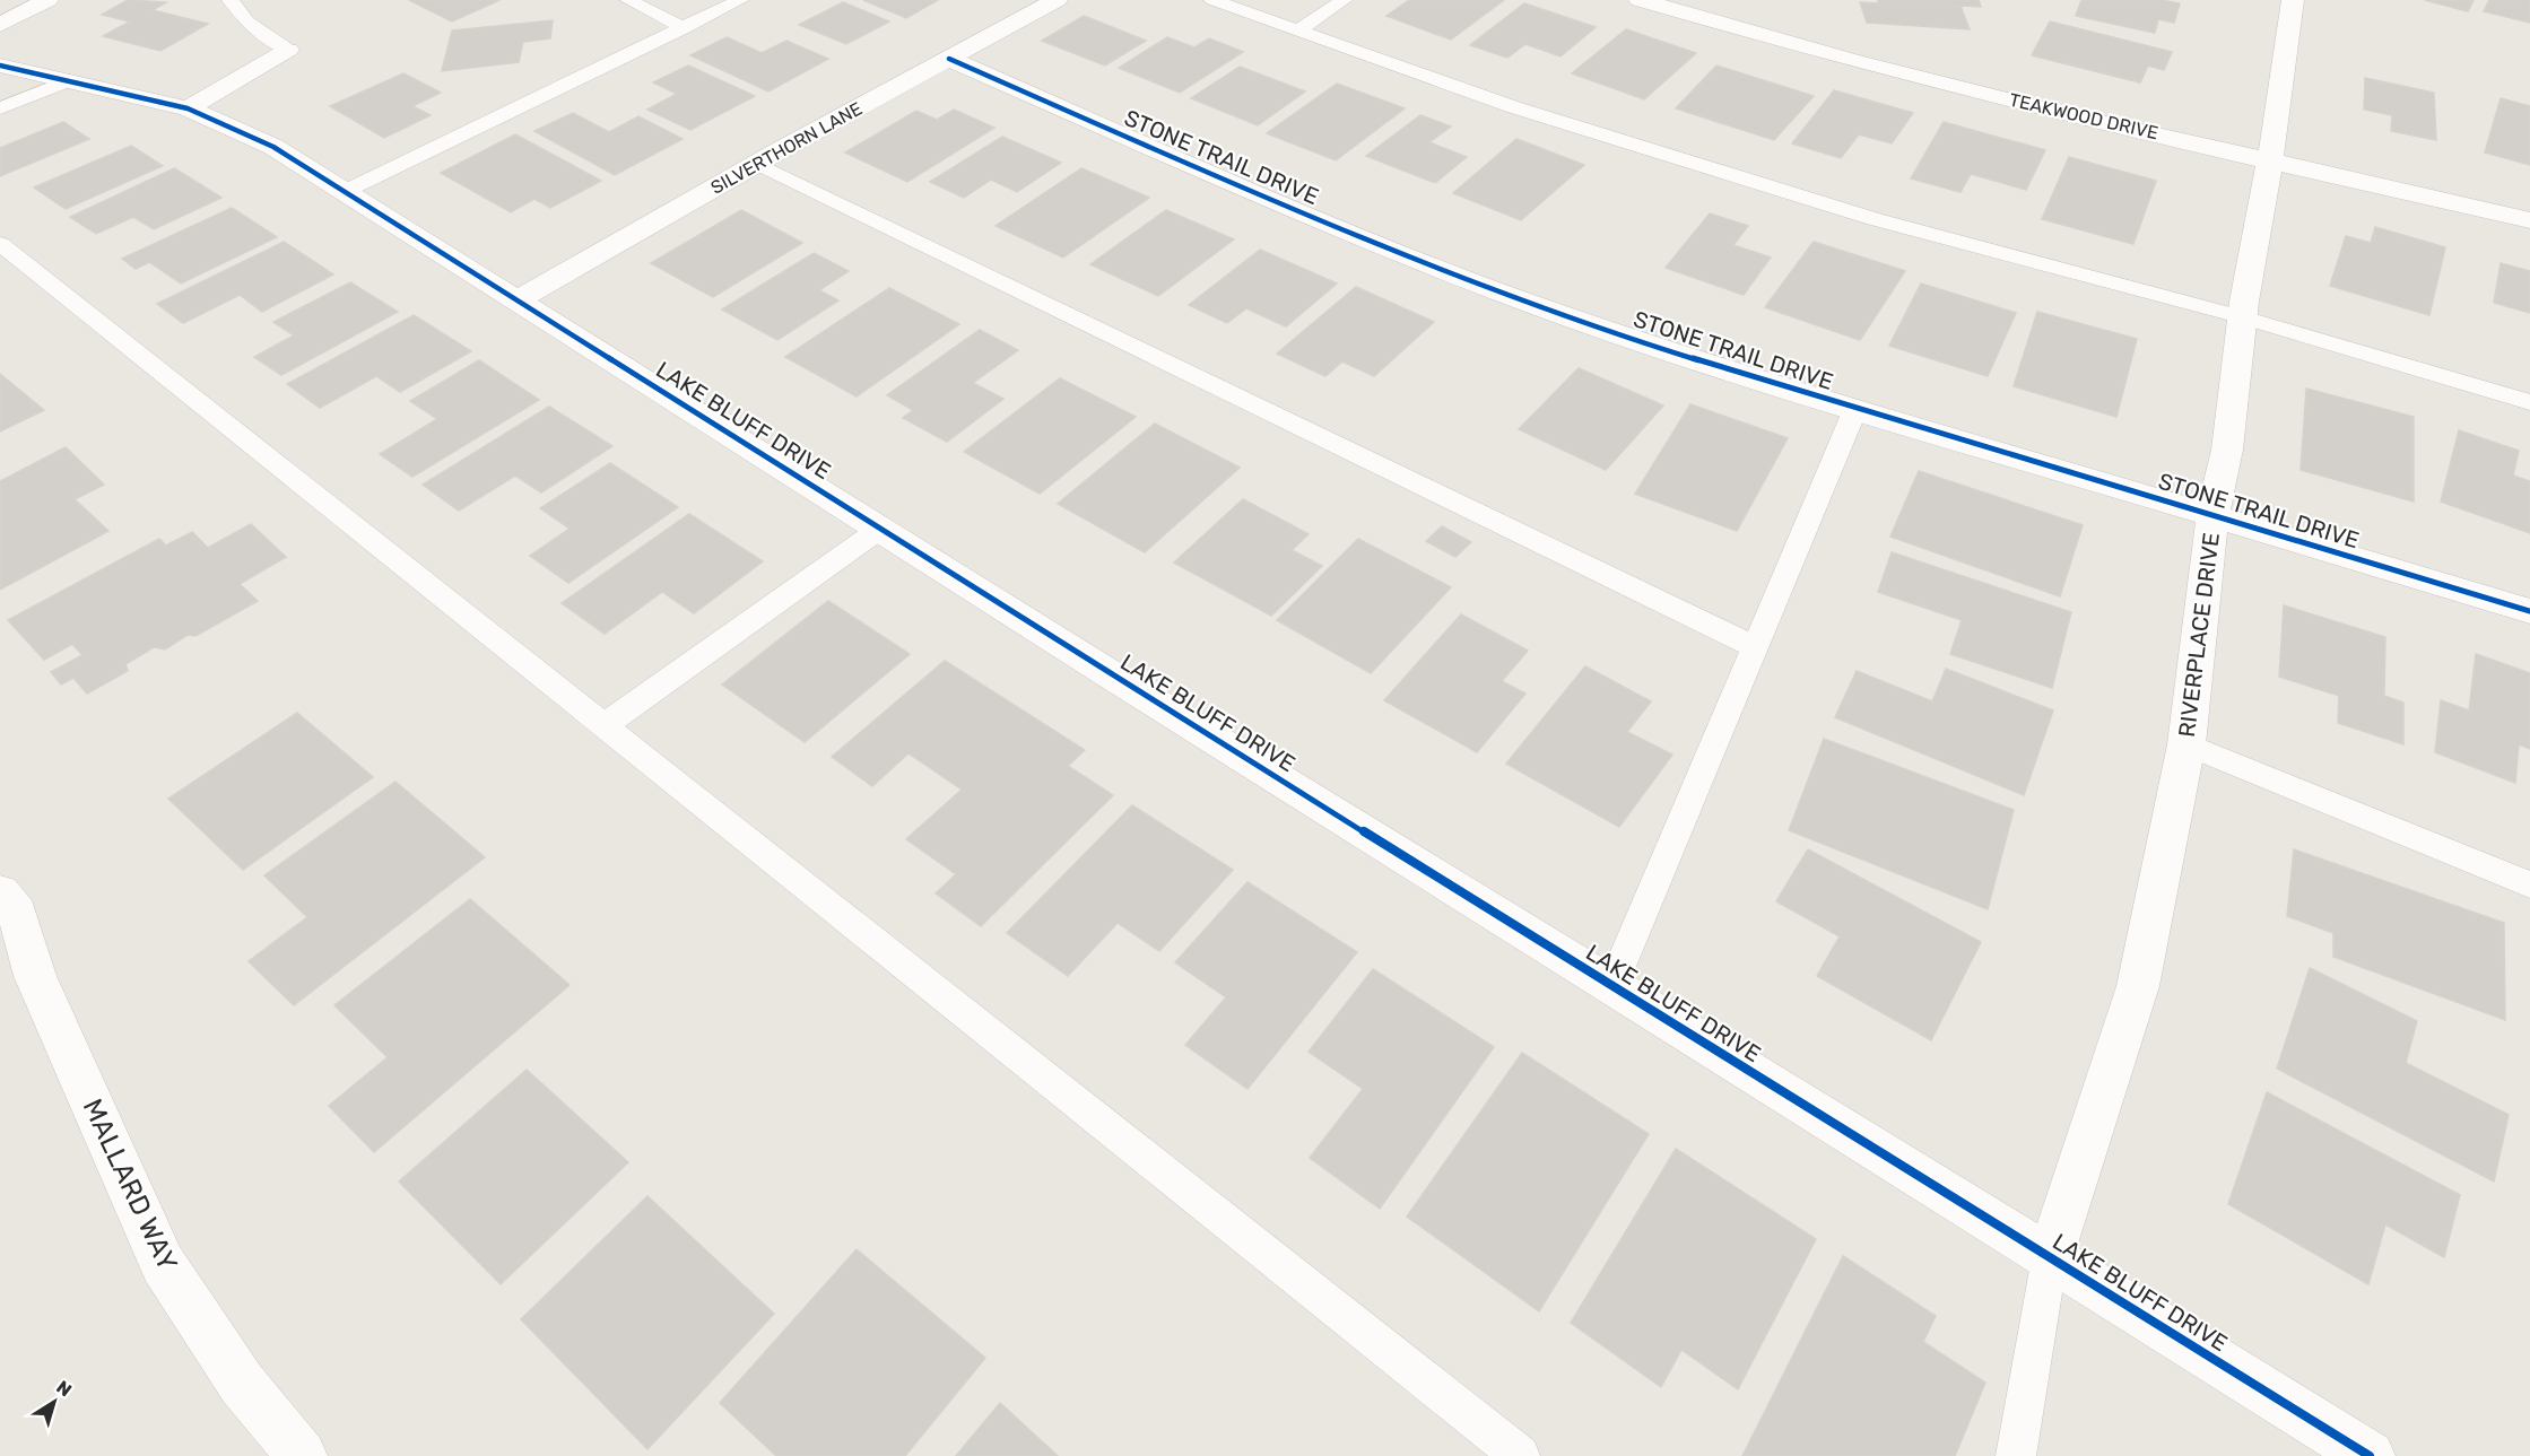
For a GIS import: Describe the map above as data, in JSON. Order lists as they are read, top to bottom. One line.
{"streets":{"street":["TEAKWOOD DRIVE","SILVERTHORN LANE","STONE TRAIL DRIVE","LAKE BLUFF DRIVE","RIVERPLACE DRIVE","MALLARD WAY"]},"crossings":[["TEAKWOOD DRIVE","RIVERPLACE DRIVE"],["SILVERTHORN LANE","STONE TRAIL DRIVE"],["SILVERTHORN LANE","LAKE BLUFF DRIVE"],["STONE TRAIL DRIVE","RIVERPLACE DRIVE"],["LAKE BLUFF DRIVE","RIVERPLACE DRIVE"]],"north":"top right"}
